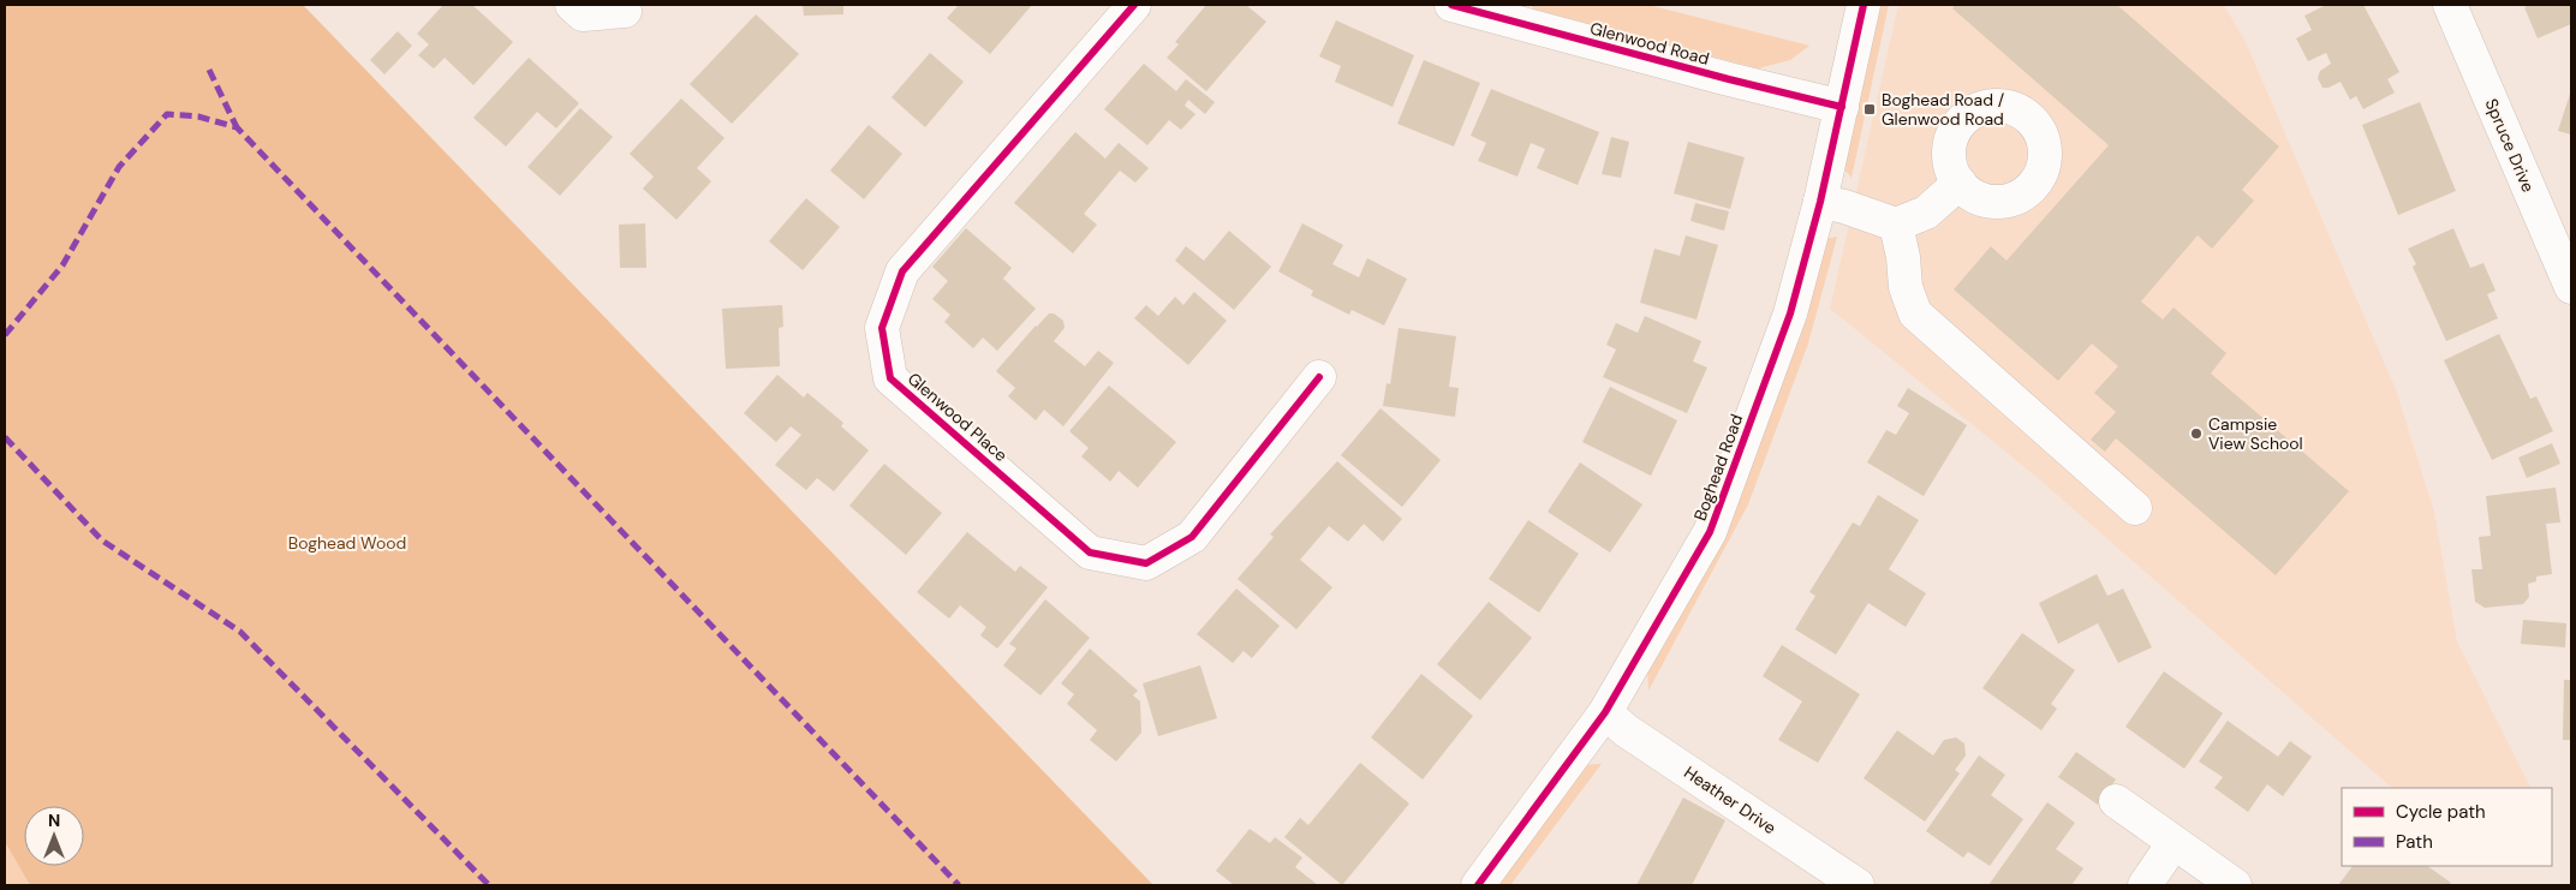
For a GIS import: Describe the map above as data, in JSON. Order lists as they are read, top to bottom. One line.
{"streets":{"street":["Glenwood Road","Spruce Drive","Glenwood Place","Boghead Road","Heather Drive"]},"crossings":[["Glenwood Road","Boghead Road"],["Boghead Road","Heather Drive"]],"parks":["Boghead Wood"],"places":{"transit":["Boghead Road / Glenwood Road"],"other":["Campsie View School"]},"legend":["Cycle path","Path"],"north":"top"}
